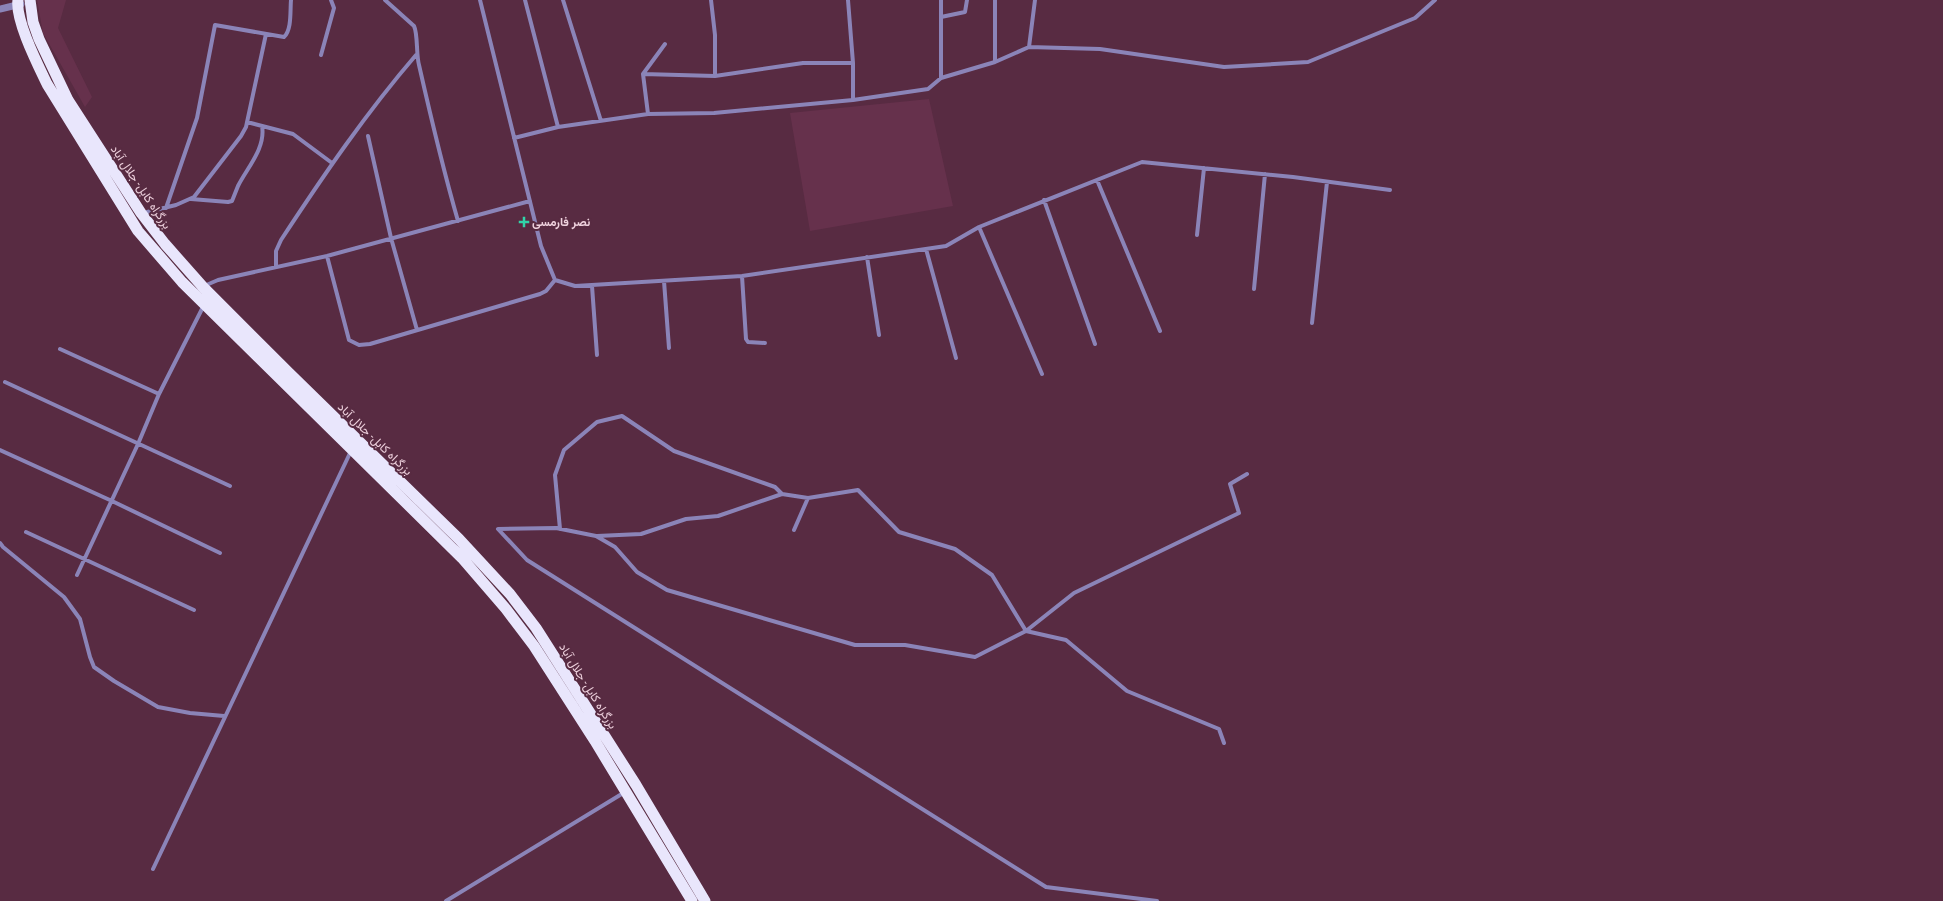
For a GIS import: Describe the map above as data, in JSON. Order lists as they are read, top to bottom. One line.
{"streets":{"highway":["بزرگراه کابل- جلال آباد"]},"places":{"health":["نصر فارمسی"]}}
